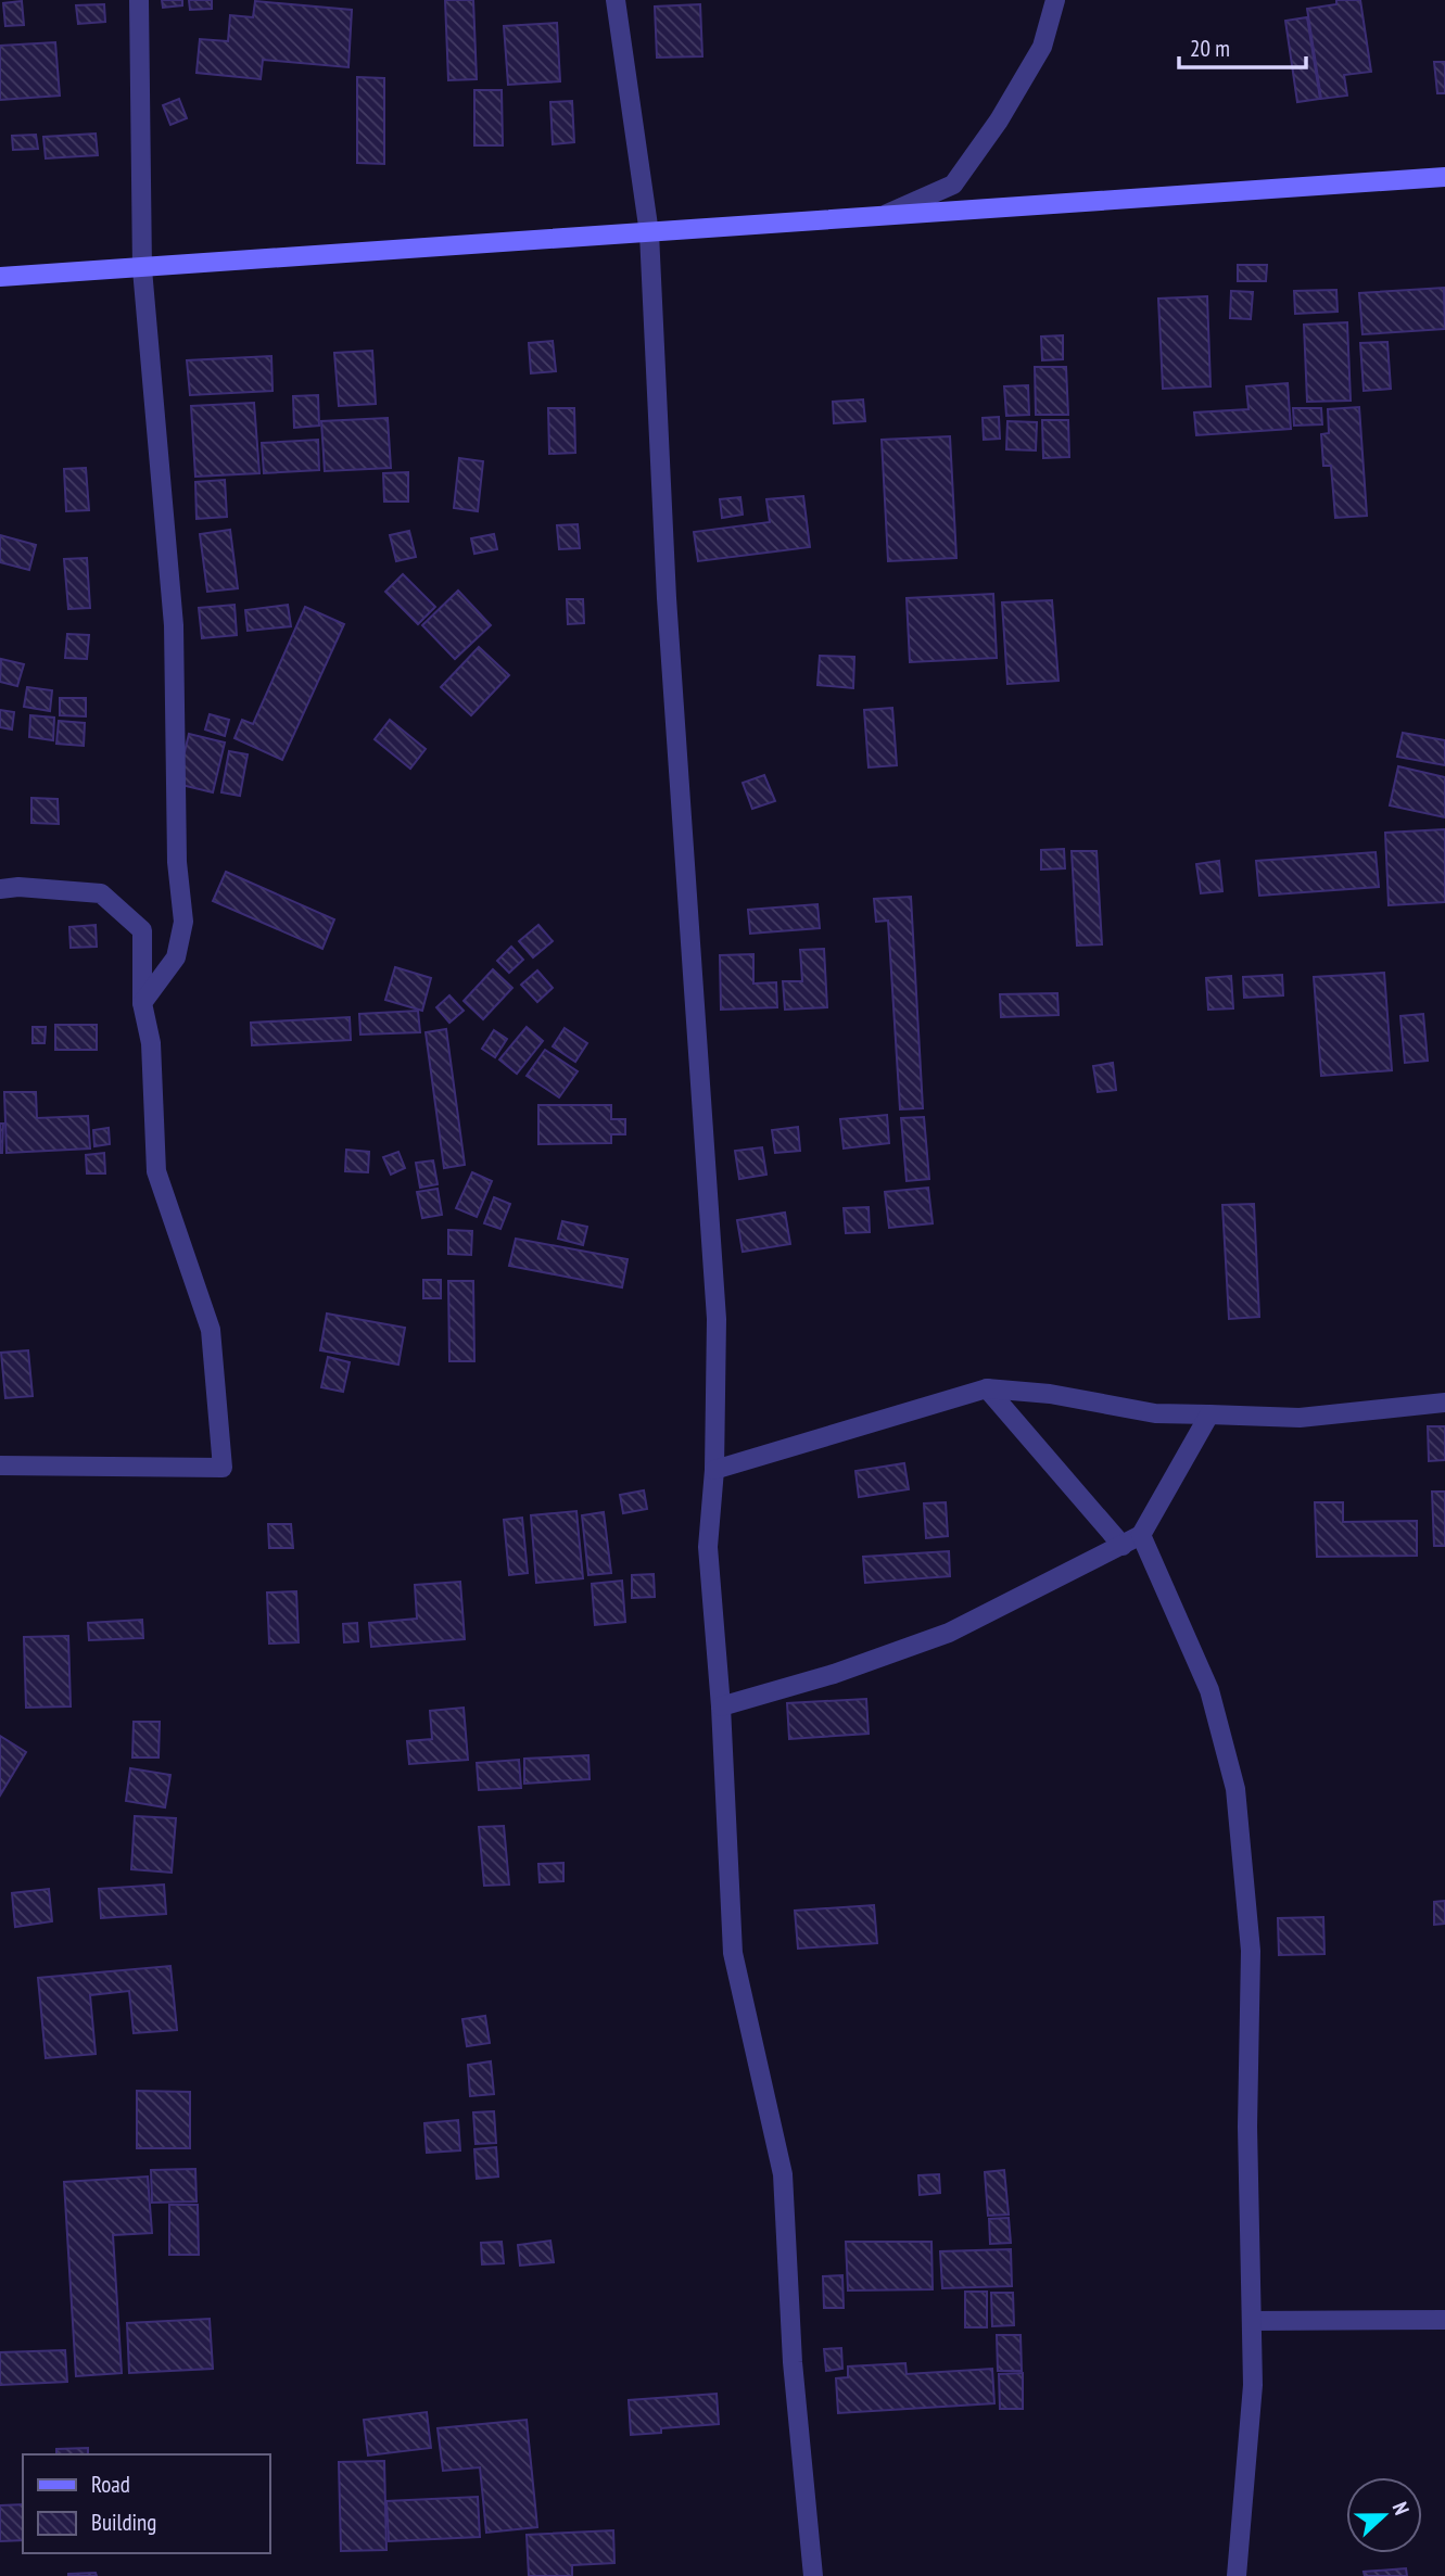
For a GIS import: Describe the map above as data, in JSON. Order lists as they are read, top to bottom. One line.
{"legend":["Road","Building"],"scale_bar":"20 m","north":"right"}
